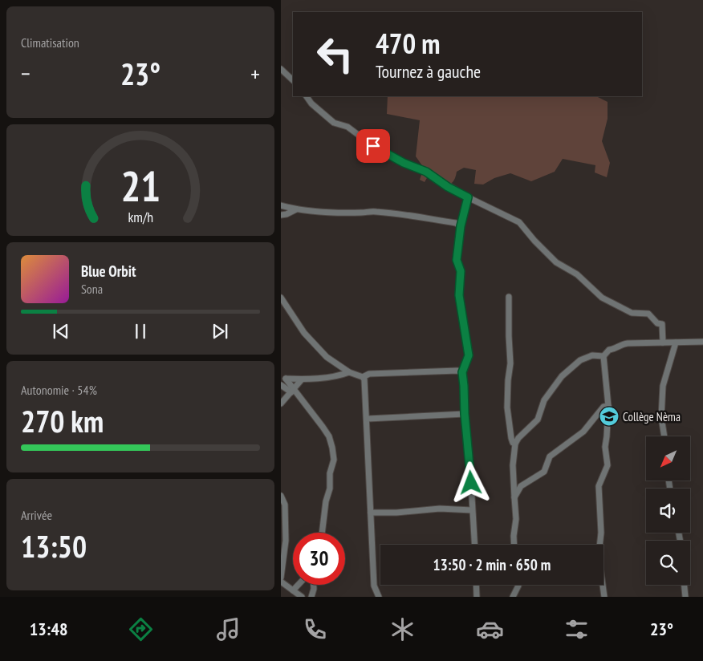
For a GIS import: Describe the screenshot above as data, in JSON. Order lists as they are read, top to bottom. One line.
{"places":{"school or university":["Collège Nèma"]},"north":"bottom left","page":{"tile":["Climatisation",["Autonomie · 54%","270 km"],["Arrivée","13:50"]],"turn":["470 m","Tournez à gauche"],"heat":["−","23°","+"],"song":["Blue Orbit","Sona"],"limit":"30","trip":"13:50 · 2 min · 650 m","tabs":["13:48","23°"],"gauge":["21","km/h"]}}
